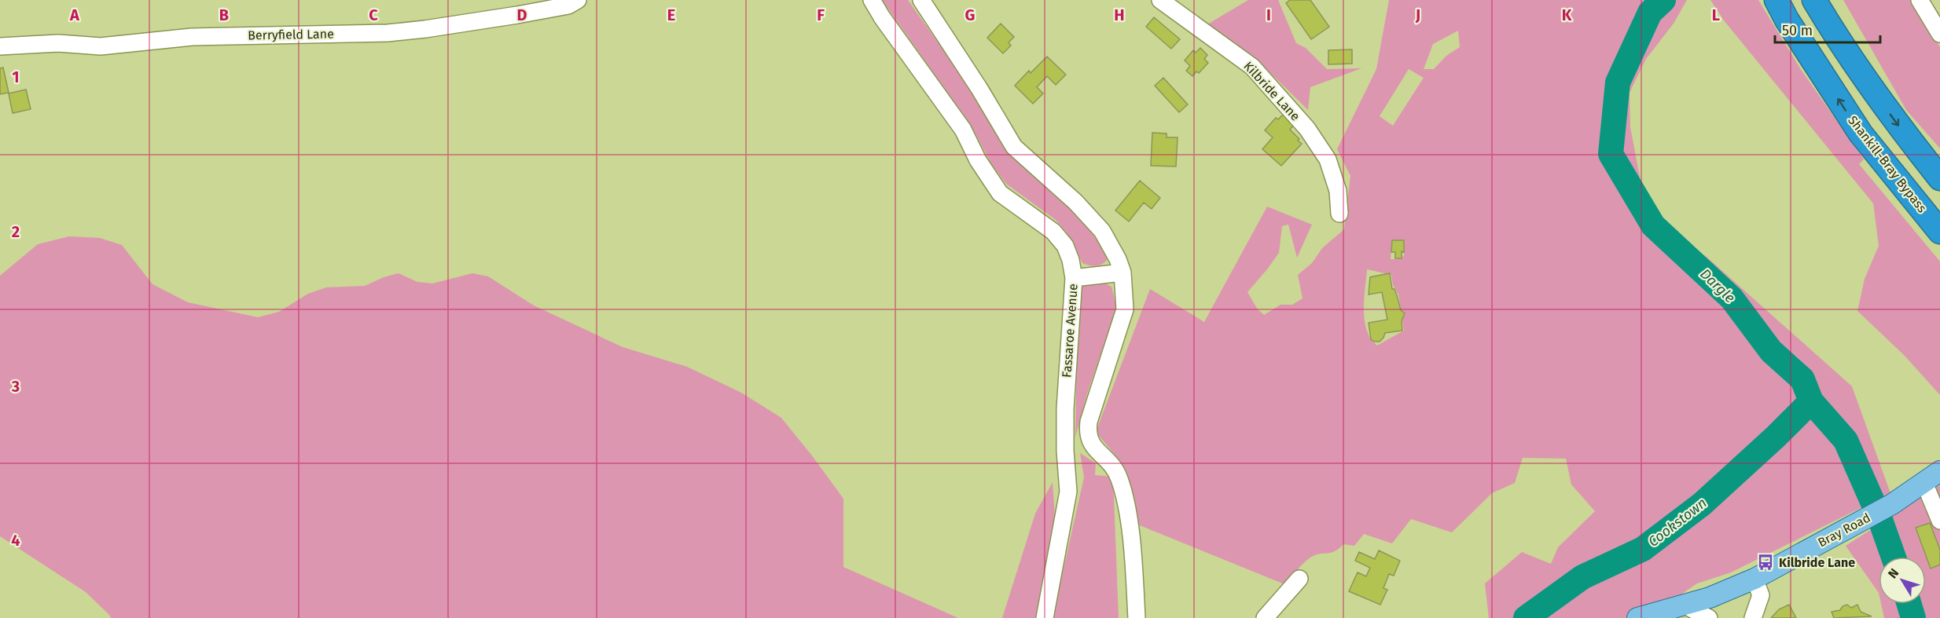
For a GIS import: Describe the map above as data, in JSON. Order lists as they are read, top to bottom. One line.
{"streets":{"highway":["Shankill-Bray Bypass"],"main road":["Bray Road"],"street":["Berryfield Lane","Kilbride Lane","Fassaroe Avenue"]},"water":["Dargle","Cookstown"],"places":{"bus stop":["Kilbride Lane"]},"scale_bar":"50 m","north":"top left","grid":{"columns":["A","B","C","D","E","F","G","H","I","J","K","L"],"rows":["1","2","3","4"]}}
